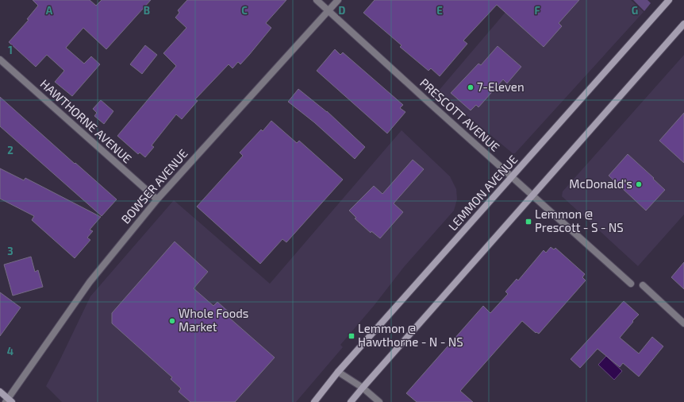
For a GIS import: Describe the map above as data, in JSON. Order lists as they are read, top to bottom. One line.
{"streets":{"main road":["LEMMON AVENUE"],"street":["PRESCOTT AVENUE","HAWTHORNE AVENUE","BOWSER AVENUE"]},"crossings":[["PRESCOTT AVENUE","BOWSER AVENUE"],["PRESCOTT AVENUE","LEMMON AVENUE"],["HAWTHORNE AVENUE","BOWSER AVENUE"]],"places":{"other":["7-Eleven","McDonald's","Whole Foods Market"],"transit":["Lemmon @ Prescott - S - NS","Lemmon @ Hawthorne - N - NS"]},"grid":{"columns":["A","B","C","D","E","F","G"],"rows":["1","2","3","4"]}}
